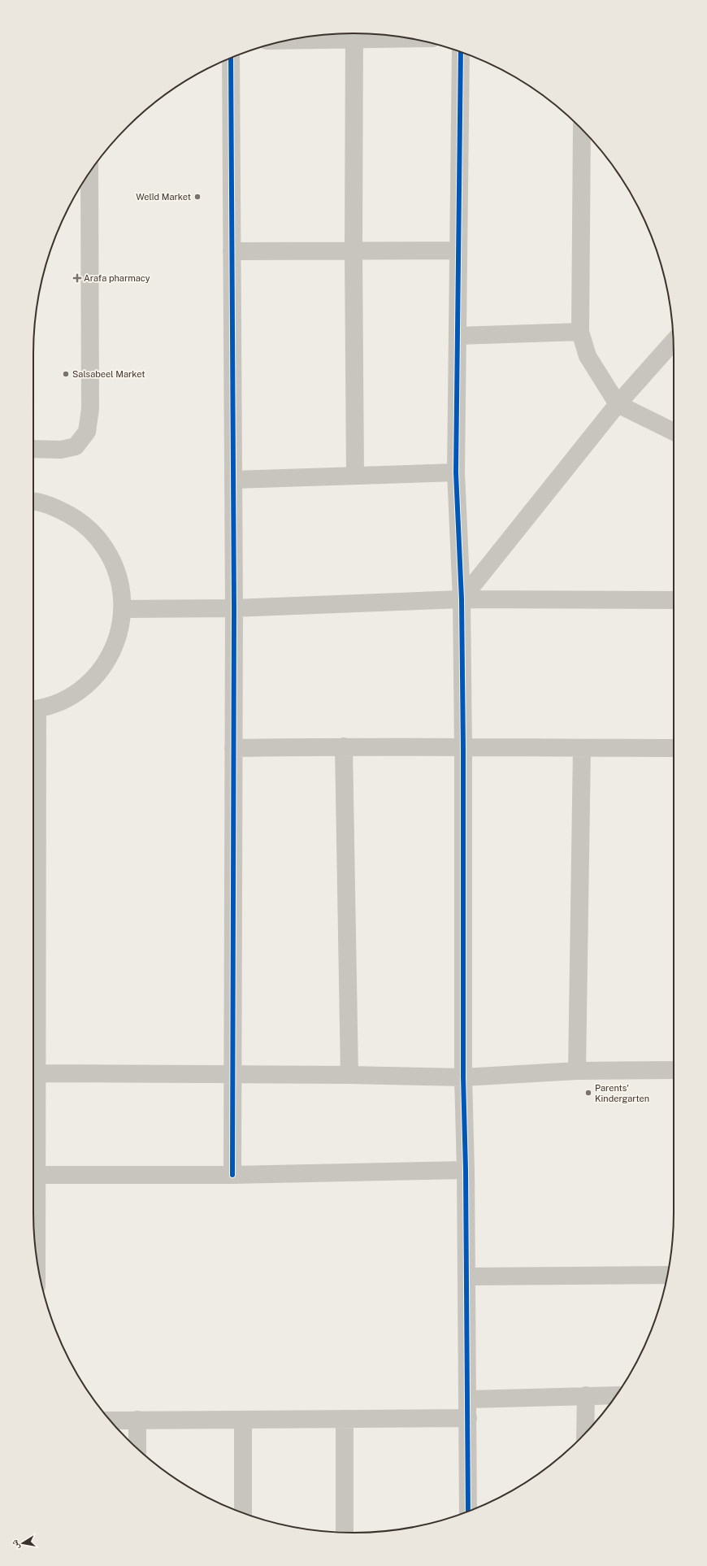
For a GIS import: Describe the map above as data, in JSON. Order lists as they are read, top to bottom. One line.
{"places":{"other":["Welîd Market","Salsabeel Market","Parents' Kindergarten"],"health":["Arafa pharmacy"]},"north":"left"}
